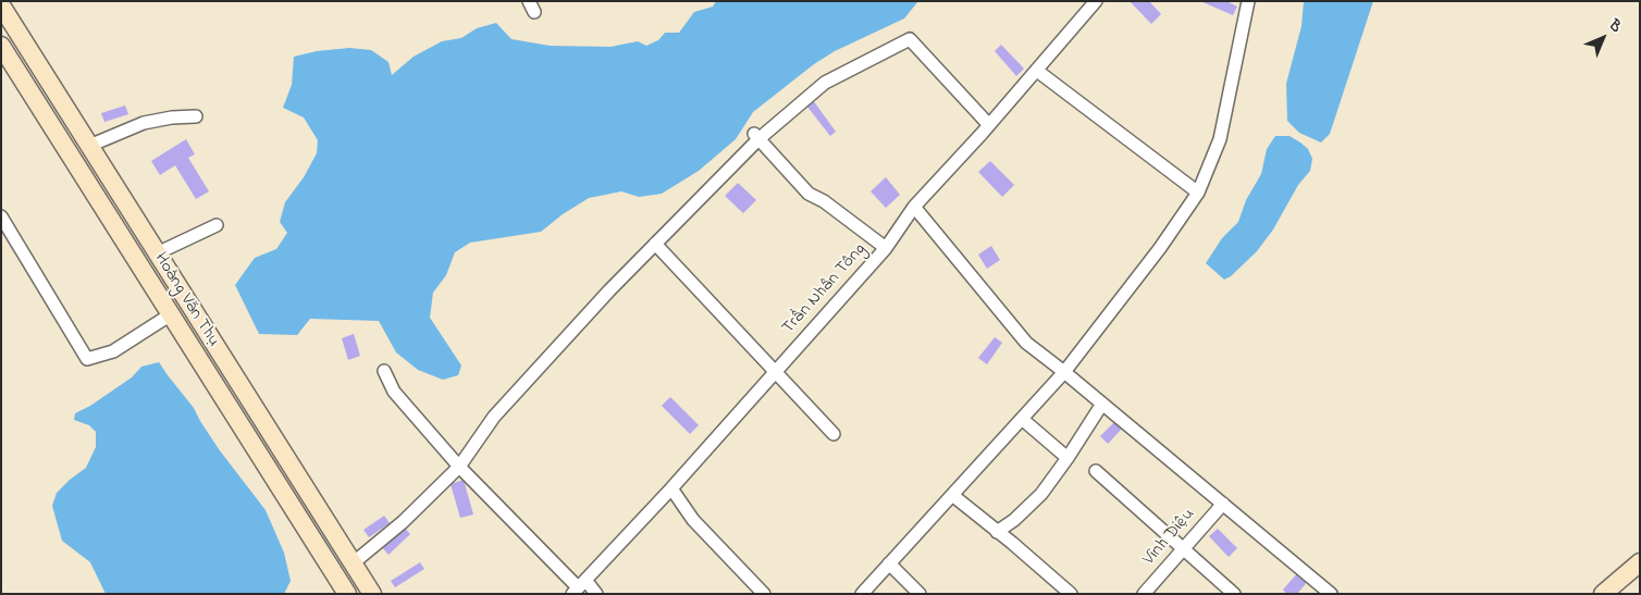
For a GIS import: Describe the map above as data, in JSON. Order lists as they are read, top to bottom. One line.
{"streets":{"main road":["Hoàng Văn Thụ"],"street":["Trần Nhân Tông","Vĩnh Diệu"]},"north":"top right"}
